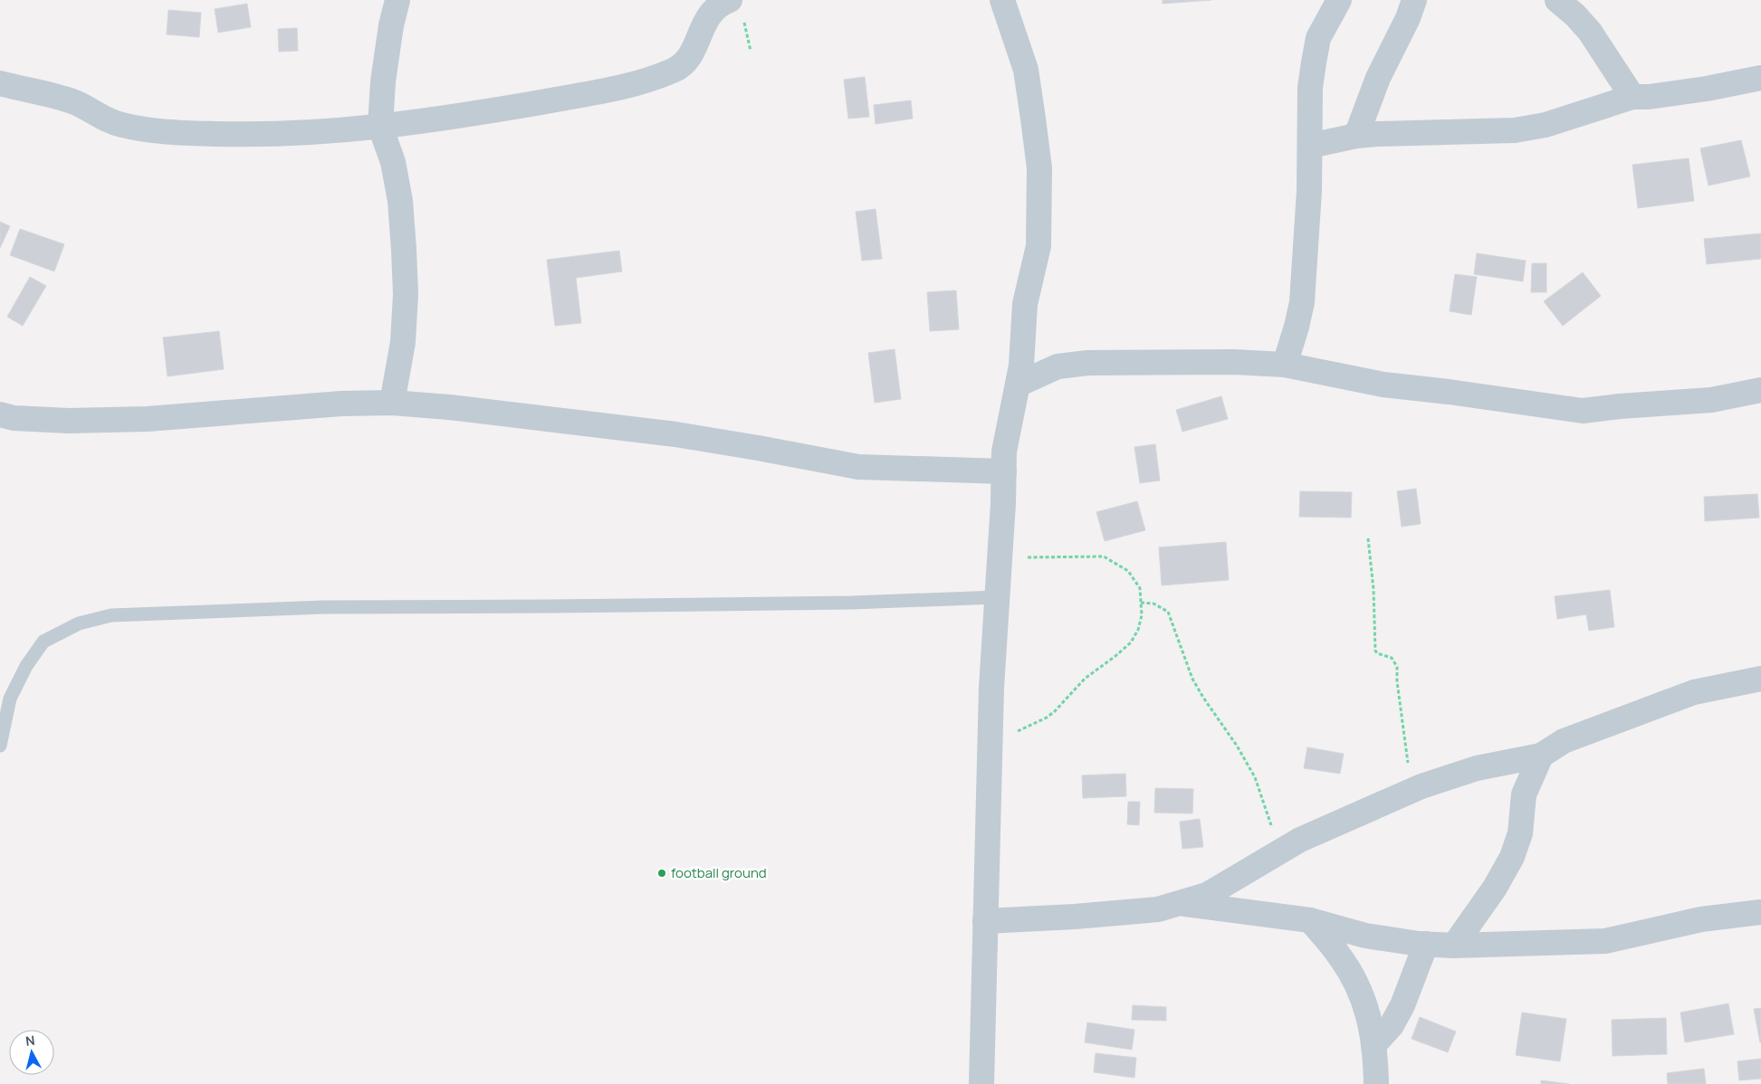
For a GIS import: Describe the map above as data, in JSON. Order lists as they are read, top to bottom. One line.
{"places":["football ground"],"north":"top"}
